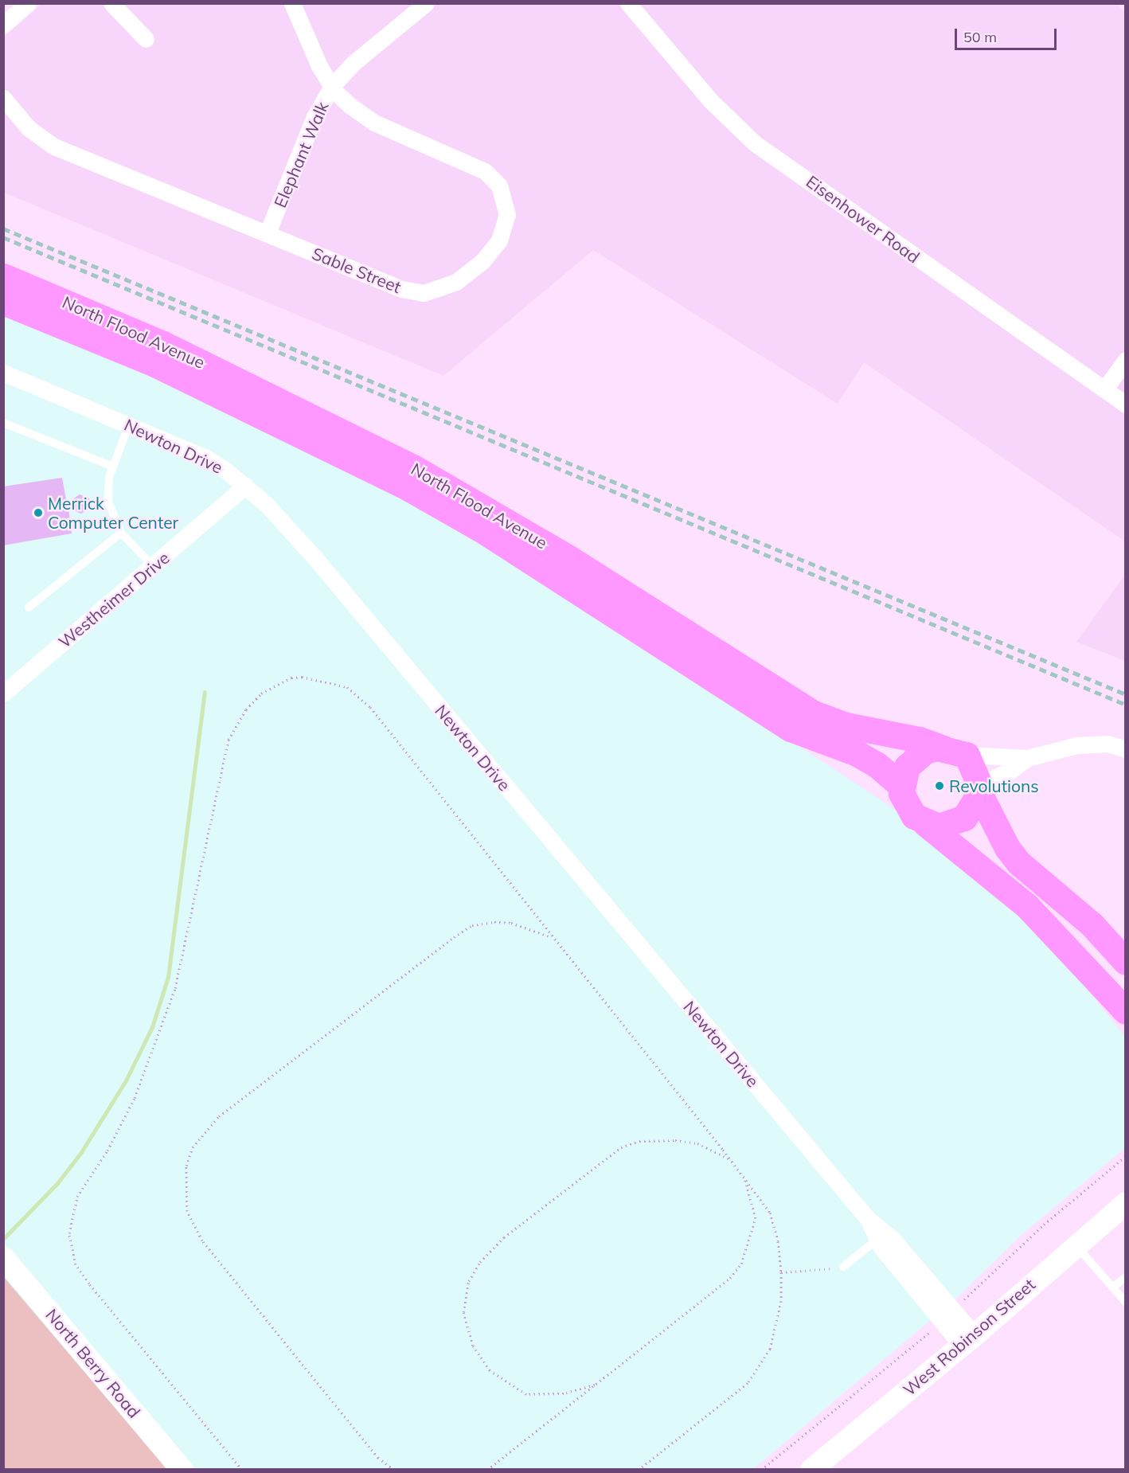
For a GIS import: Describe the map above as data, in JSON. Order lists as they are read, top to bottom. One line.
{"streets":{"main road":["North Flood Avenue","West Robinson Street","North Berry Road"],"street":["Elephant Walk","Eisenhower Road","Sable Street","Newton Drive","Westheimer Drive"]},"crossings":[["Elephant Walk","Sable Street"],["Newton Drive","Westheimer Drive"],["Newton Drive","West Robinson Street"]],"places":["Merrick Computer Center","Revolutions"],"scale_bar":"50 m"}
